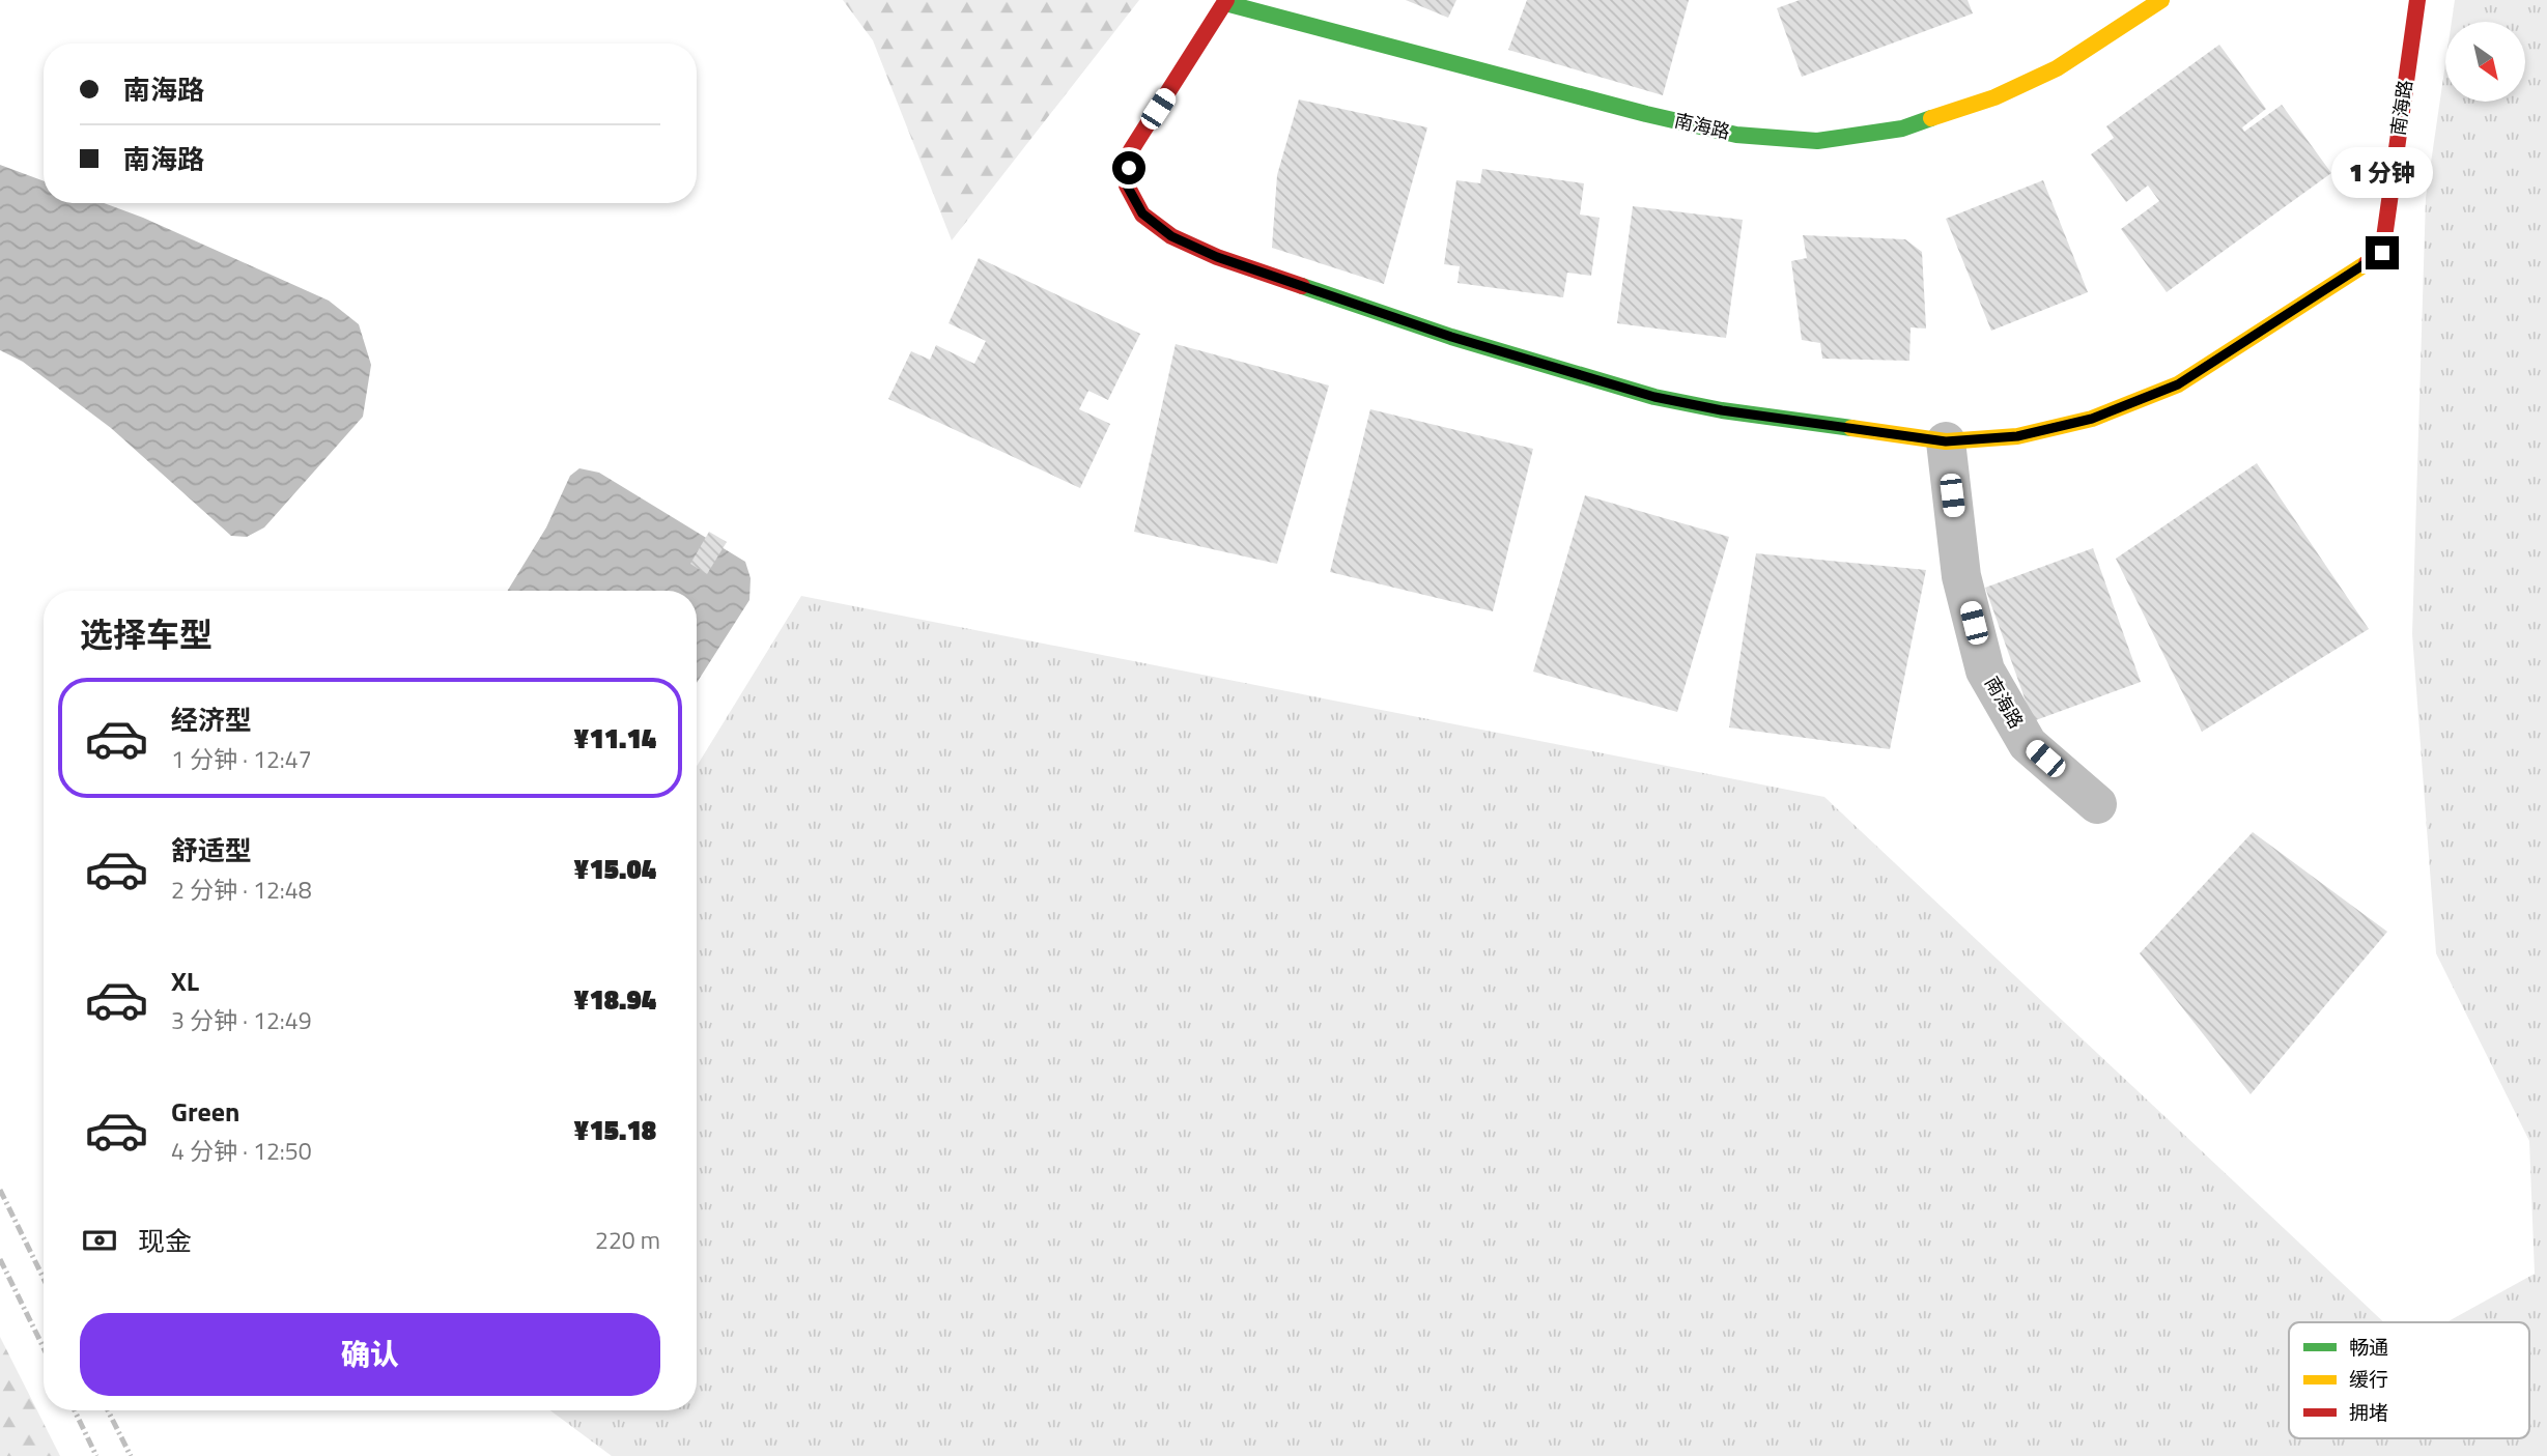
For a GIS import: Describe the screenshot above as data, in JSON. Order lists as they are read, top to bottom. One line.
{"streets":{"street":["南海路"]},"legend":["畅通","缓行","拥堵"],"north":"bottom right","page":{"banner":["南海路","南海路"],"bubble":"1 分钟","heading":"选择车型","list":[{"name":"经济型","note":"1 分钟 · 12:47","value":"¥11.14"},{"name":"舒适型","note":"2 分钟 · 12:48","value":"¥15.04"},{"name":"XL","note":"3 分钟 · 12:49","value":"¥18.94"},{"name":"Green","note":"4 分钟 · 12:50","value":"¥15.18"}],"pay":["现金","220 m"],"buttons":"确认"}}
